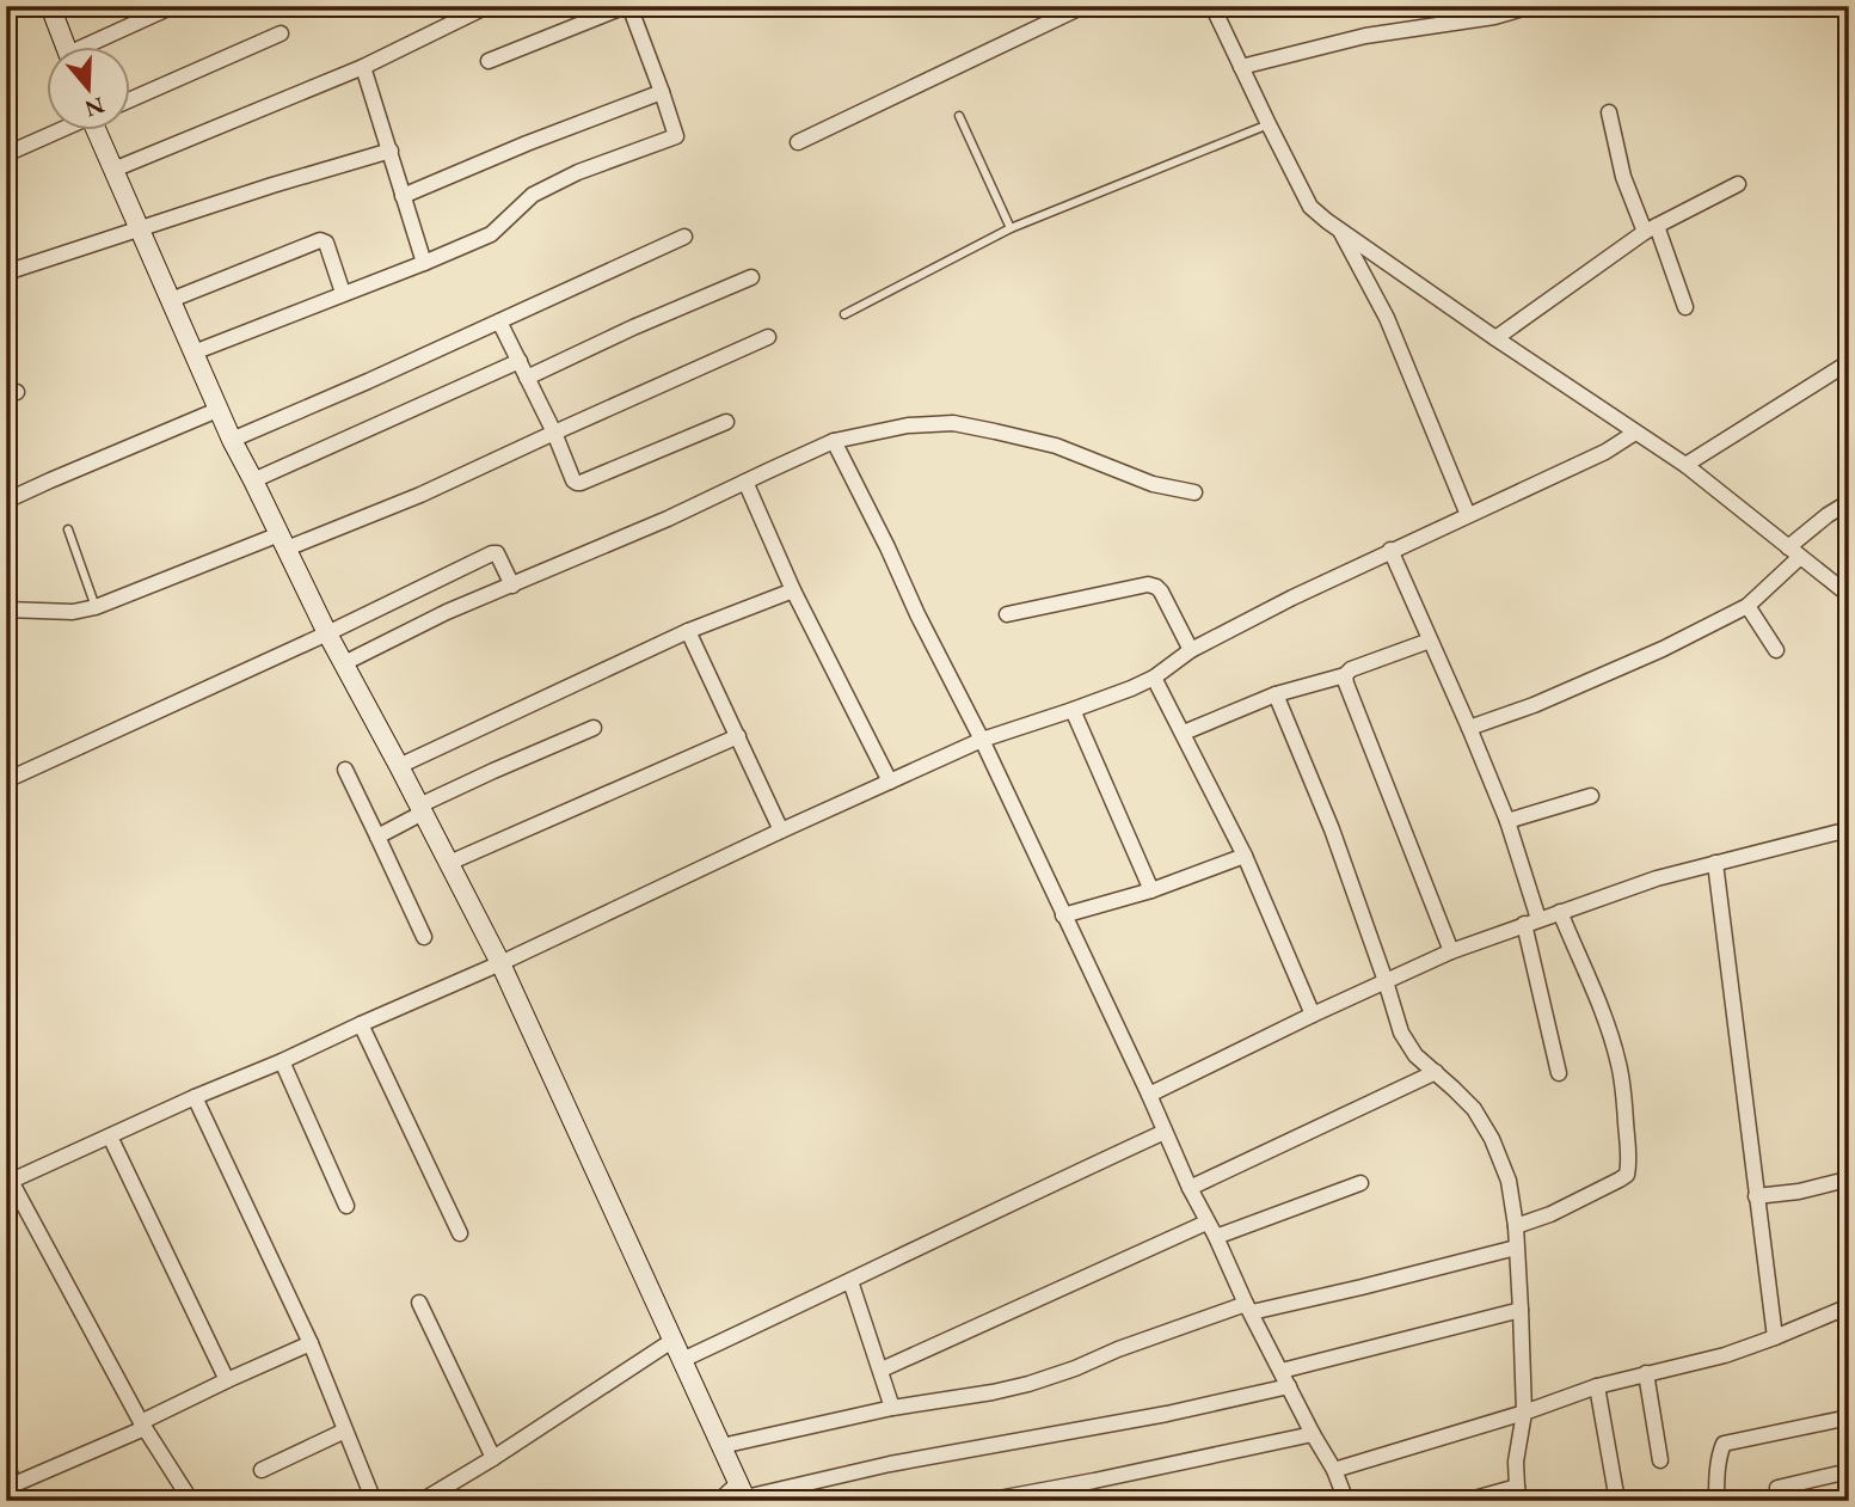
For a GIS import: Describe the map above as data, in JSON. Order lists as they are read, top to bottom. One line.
{"north":"bottom"}
